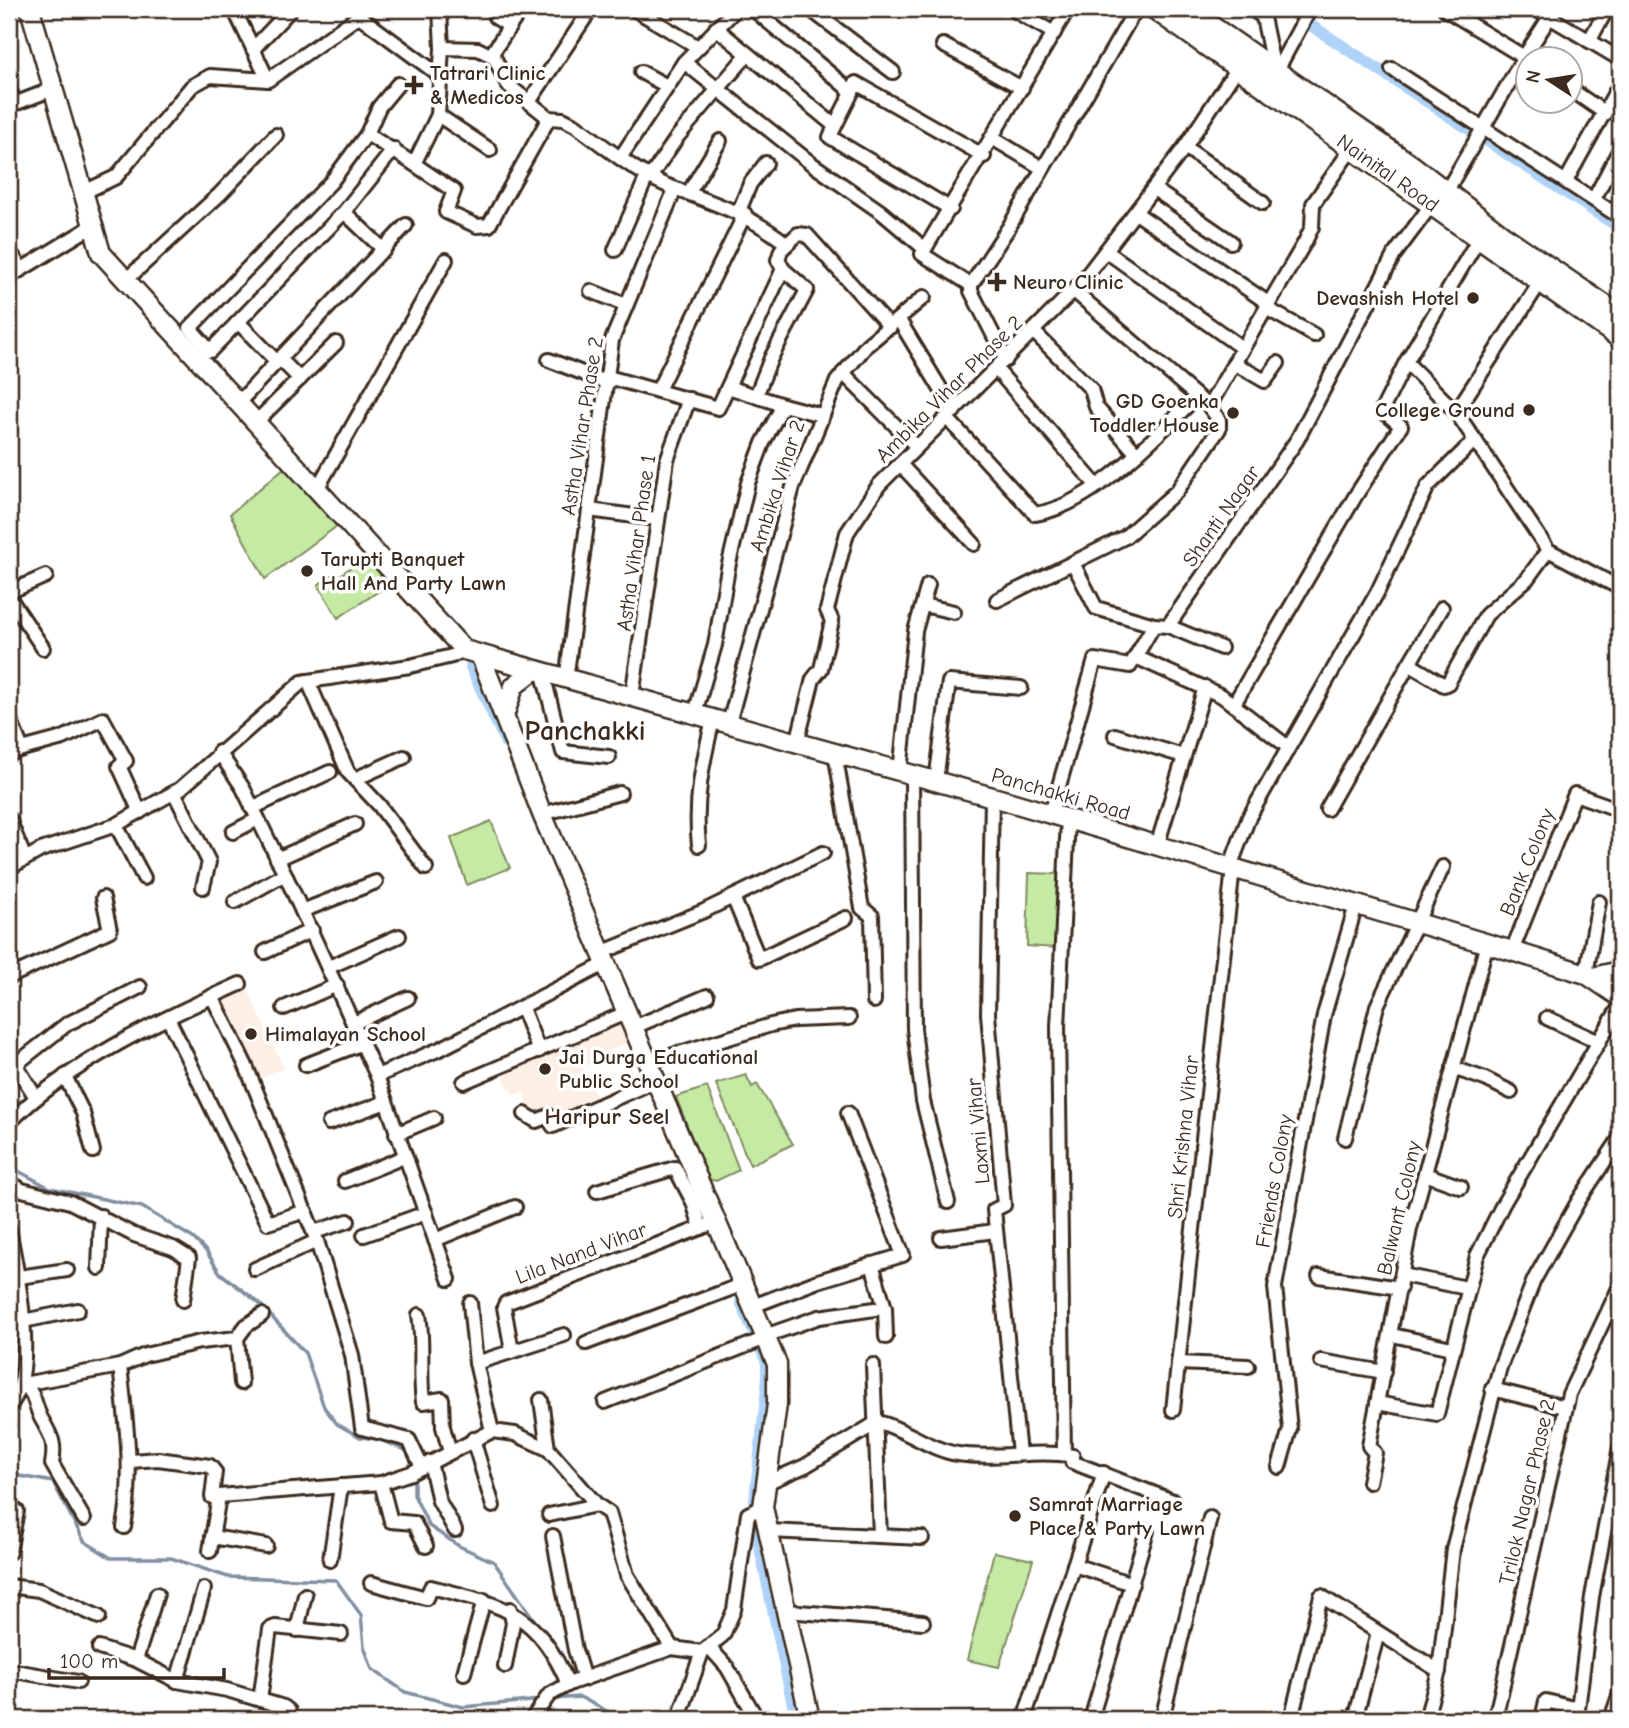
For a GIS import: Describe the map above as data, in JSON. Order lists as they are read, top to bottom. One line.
{"streets":{"highway":["Nainital Road"],"main road":["Panchakki Road"],"street":["Ambika Vihar Phase 2","Astha Vihar Phase 2","Ambika Vihar 2","Shanti Nagar","Astha Vihar Phase 1","Bank Colony","Laxmi Vihar","Shri Krishna Vihar","Friends Colony","Balwant Colony","Lila Nand Vihar","Trilok Nagar Phase 2"]},"crossings":[["Nainital Road","Ambika Vihar Phase 2"],["Nainital Road","Shanti Nagar"],["Ambika Vihar Phase 2","Panchakki Road"],["Astha Vihar Phase 2","Panchakki Road"],["Ambika Vihar 2","Panchakki Road"],["Astha Vihar Phase 1","Panchakki Road"],["Panchakki Road","Bank Colony"],["Panchakki Road","Laxmi Vihar"],["Panchakki Road","Shri Krishna Vihar"],["Panchakki Road","Friends Colony"],["Panchakki Road","Balwant Colony"]],"districts":["Panchakki","Haripur Seel"],"places":{"health":["Tatrari Clinic & Medicos","Neuro Clinic"],"other":["Devashish Hotel","College Ground","GD Goenka Toddler House","Tarupti Banquet Hall And Party Lawn","Himalayan School","Jai Durga Educational Public School","Samrat Marriage Place & Party Lawn"]},"scale_bar":"100 m","north":"left"}
